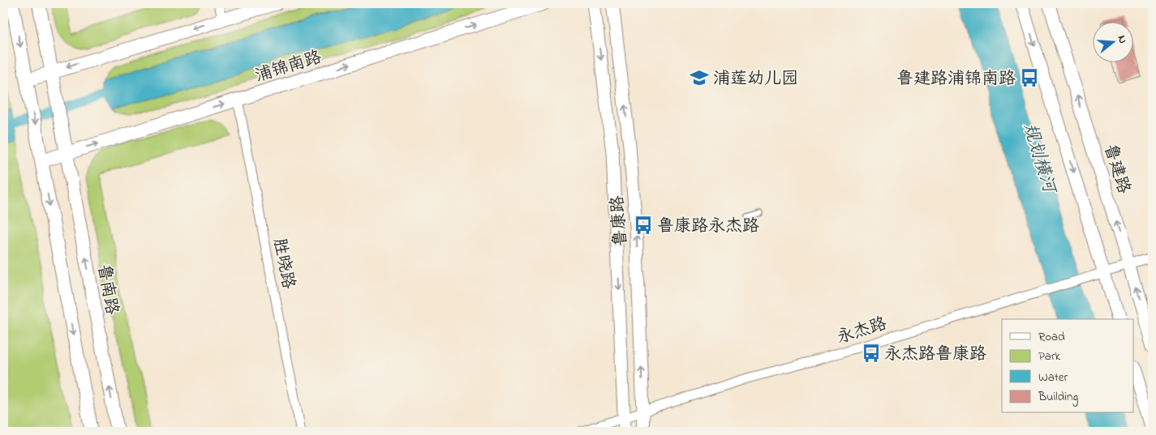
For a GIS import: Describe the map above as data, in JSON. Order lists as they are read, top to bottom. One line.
{"streets":{"main road":["浦锦南路","鲁南路"],"street":["鲁建路","鲁康路","胜晓路","永杰路"]},"crossings":[["浦锦南路","胜晓路"],["浦锦南路","鲁南路"],["鲁建路","永杰路"],["鲁康路","永杰路"]],"water":["规划横河"],"places":{"school or university":["浦莲幼儿园"],"bus stop":["鲁建路浦锦南路","鲁康路永杰路","永杰路鲁康路"]},"legend":["Road","Park","Water","Building"],"north":"right"}
